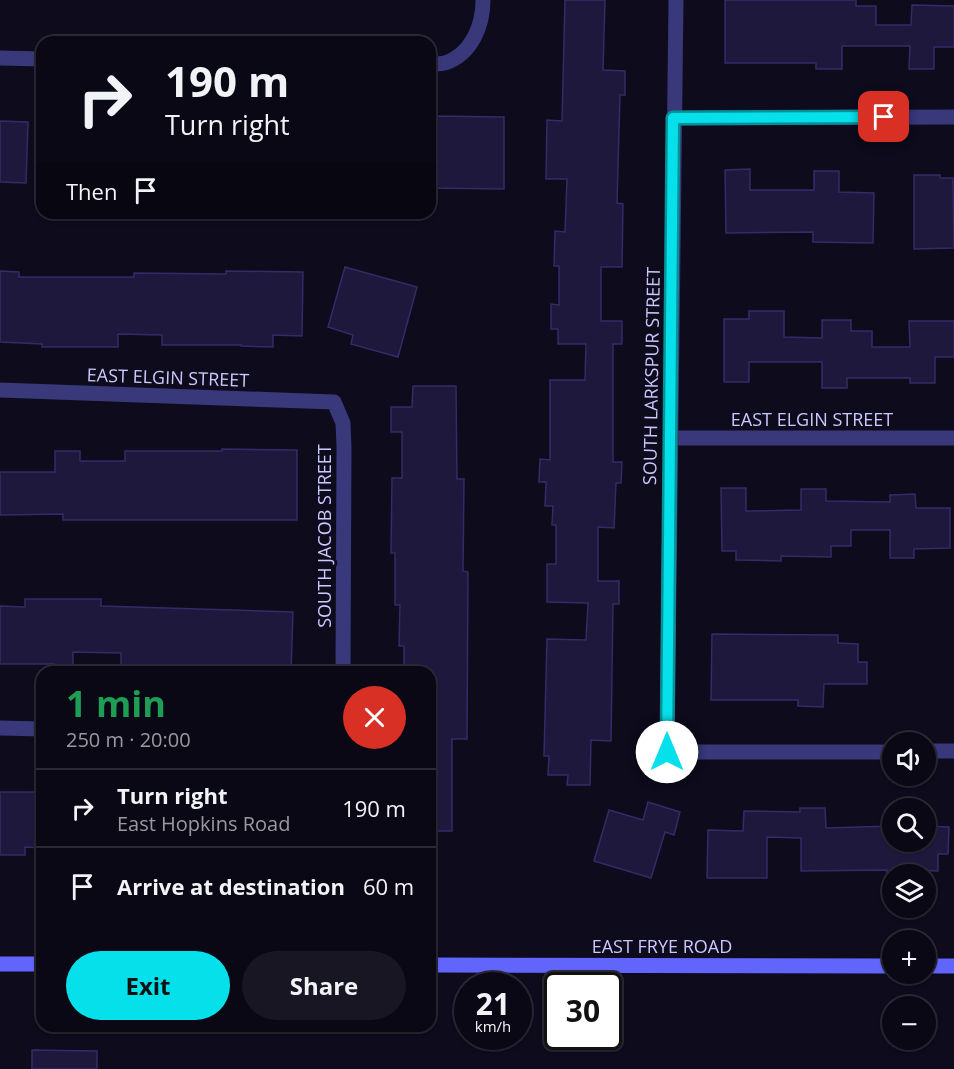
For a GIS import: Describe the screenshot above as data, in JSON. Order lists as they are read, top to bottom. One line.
{"streets":{"street":["SOUTH LARKSPUR STREET","EAST ELGIN STREET","SOUTH JACOB STREET","EAST FRYE ROAD"]},"crossings":[["SOUTH LARKSPUR STREET","EAST ELGIN STREET"],["EAST ELGIN STREET","SOUTH JACOB STREET"]],"page":{"turn":["190 m","Turn right"],"then":"Then","heading":["1 min","250 m · 20:00"],"map_buttons":["+","−"],"list":[{"name":"Turn right","note":"East Hopkins Road","value":"190 m"},{"name":"Arrive at destination","value":"60 m"}],"buttons":["Exit","Share"],"speed":"21 km/h","limit":"30"}}
